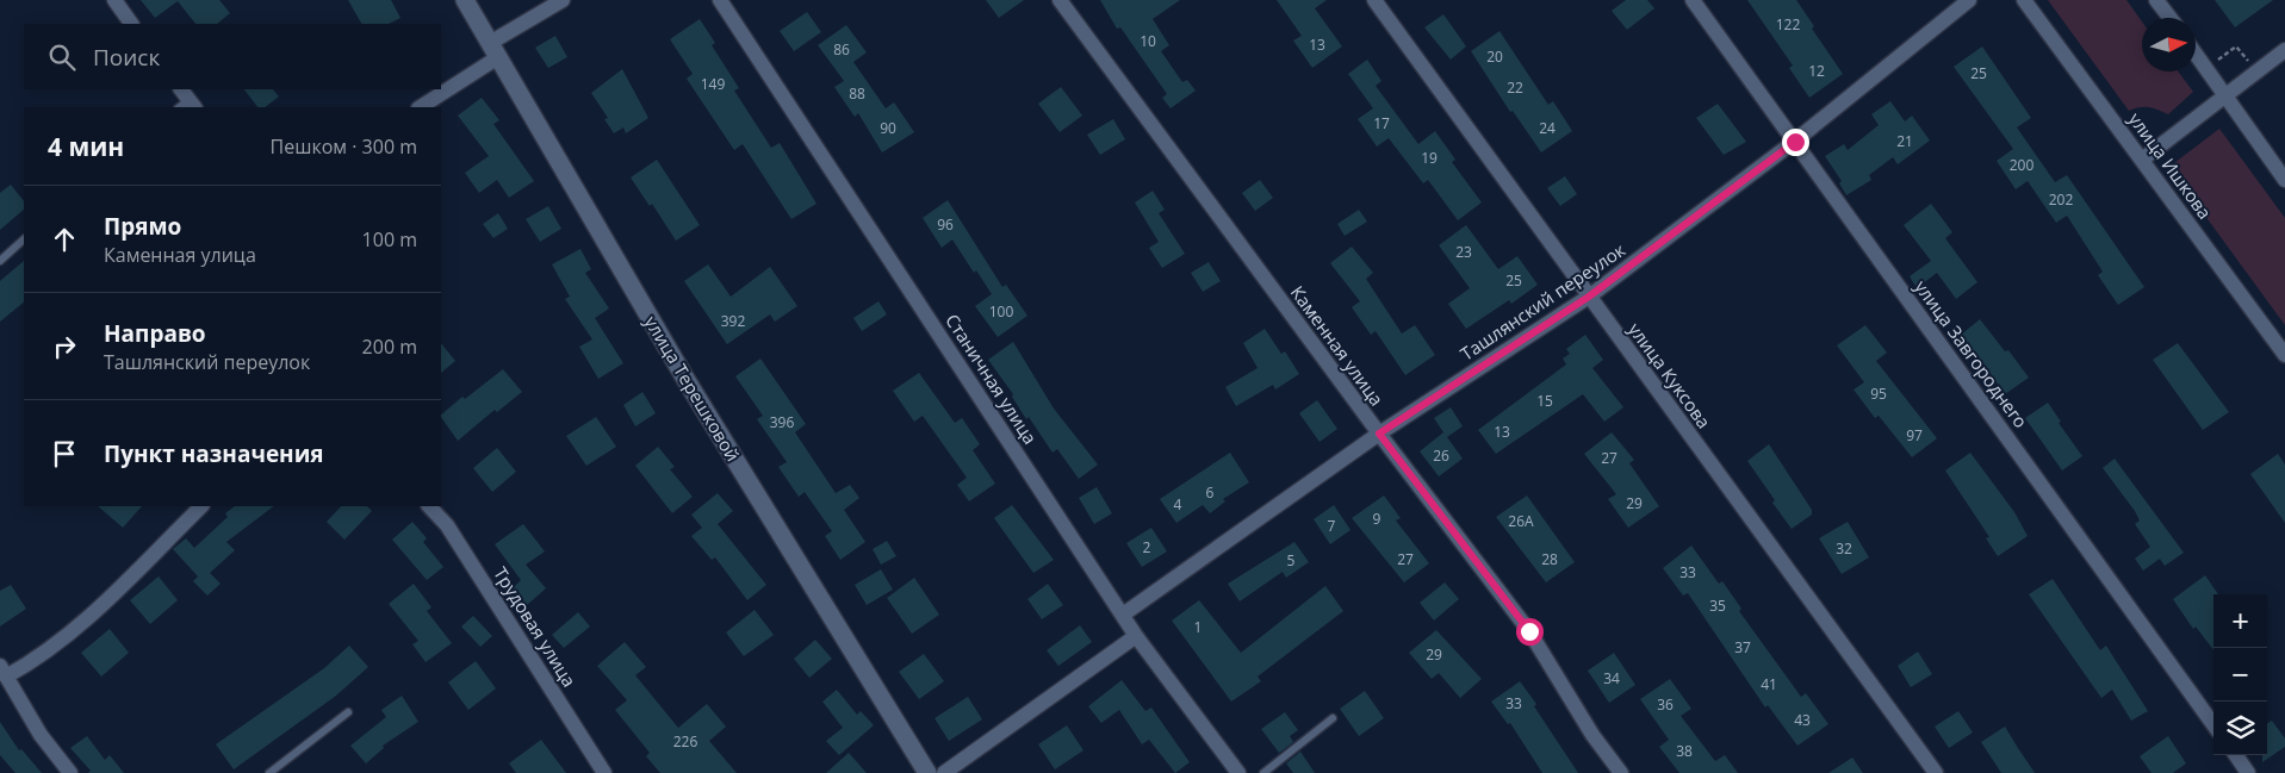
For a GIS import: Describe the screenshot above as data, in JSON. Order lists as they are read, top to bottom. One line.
{"streets":{"street":["улица Ишкова","Ташлянский переулок","Каменная улица","улица Завгороднего","улица Куксова","Станичная улица","улица Терешковой","Трудовая улица"]},"crossings":[["Ташлянский переулок","Каменная улица"],["Ташлянский переулок","улица Завгороднего"],["Ташлянский переулок","улица Куксова"],["Ташлянский переулок","Станичная улица"]],"house_numbers":["122","10","13","86","20","12","25","149","22","88","17","90","24","21","19","200","202","96","23","25","100","392","95","15","396","13","97","26","27","6","29","4","9","26А","7","2","32","27","28","5","33","35","1","37","29","34","41","33","36","43","226","38"],"north":"right","page":{"search":"Поиск","heading":["4 мин","Пешком · 300 m"],"list":[["Прямо","Каменная улица","100 m"],["Направо","Ташлянский переулок","200 m"],"Пункт назначения"],"map_buttons":["+","−"]}}
